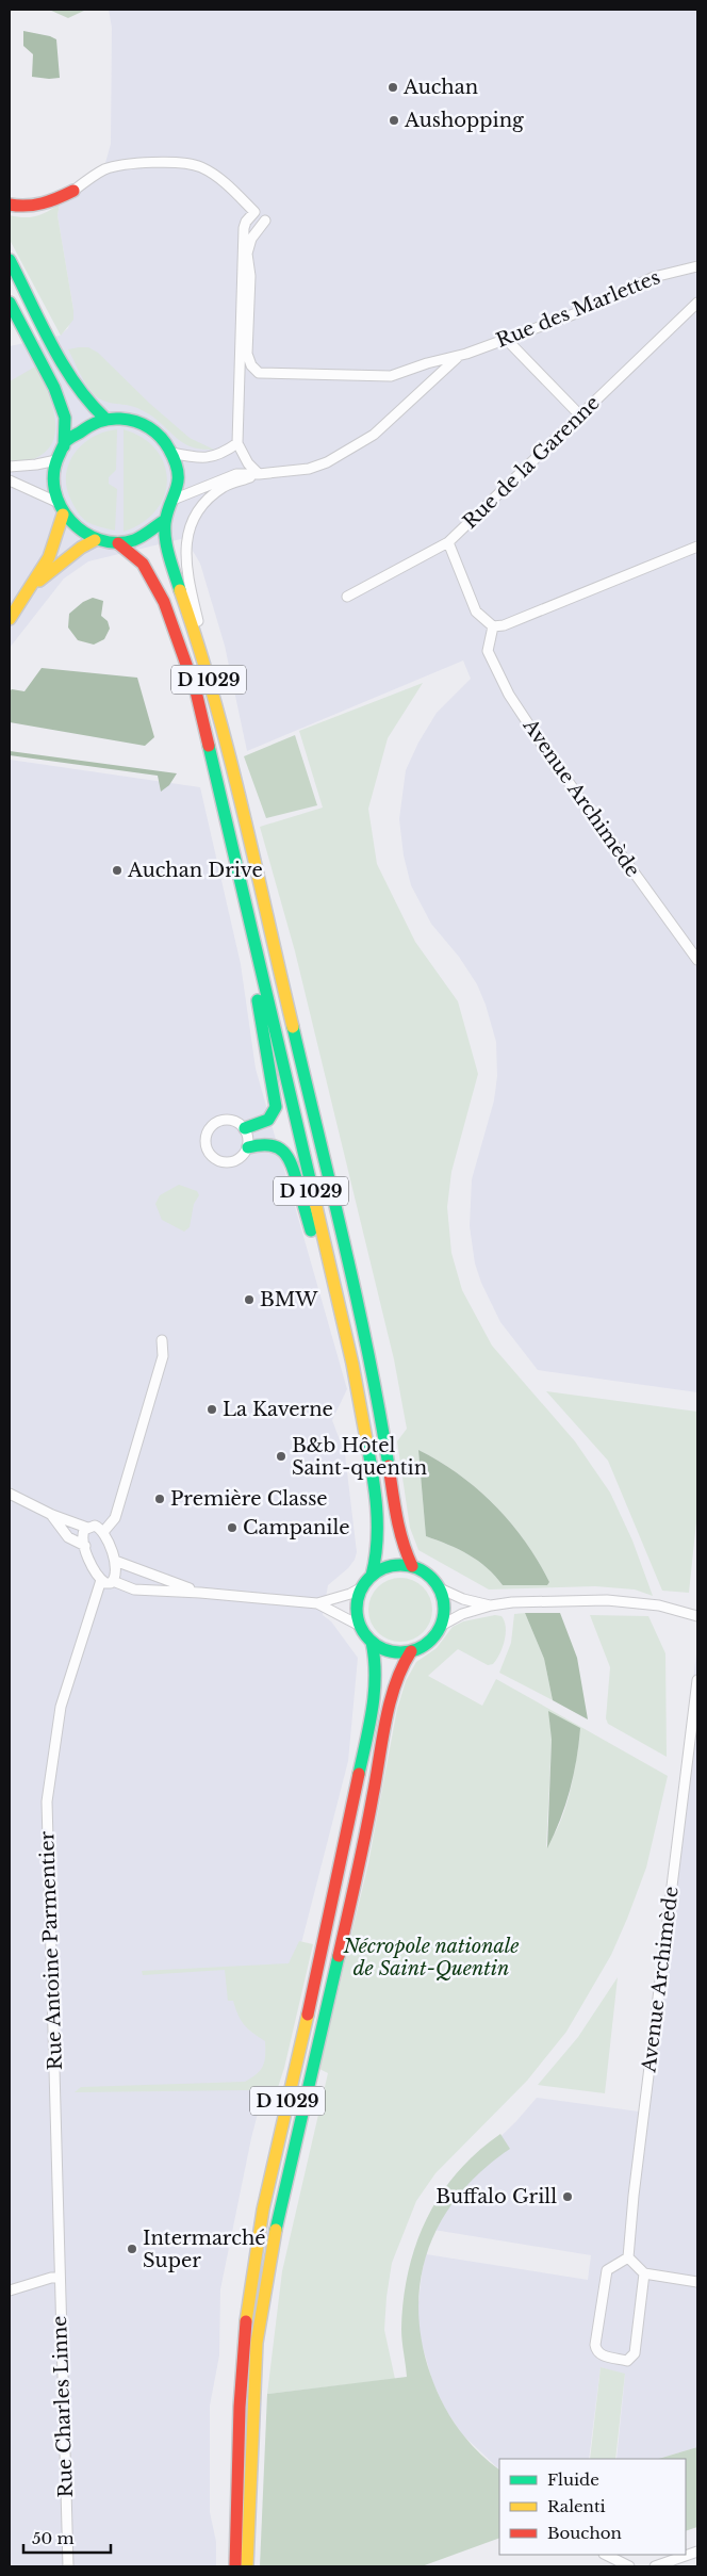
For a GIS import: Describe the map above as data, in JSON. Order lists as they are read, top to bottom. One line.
{"streets":{"main road":["D 1029"],"street":["Rue des Marlettes","Rue de la Garenne","Avenue Archimède","Rue Antoine Parmentier","Rue Charles Linne"]},"crossings":[["Rue Antoine Parmentier","Rue Charles Linne"]],"parks":["Nécropole nationale de Saint-Quentin"],"places":["Auchan","Aushopping","Auchan Drive","BMW","La Kaverne","B&b Hôtel Saint-quentin","Première Classe","Campanile","Buffalo Grill","Intermarché Super"],"legend":["Fluide","Ralenti","Bouchon"],"scale_bar":"50 m"}
